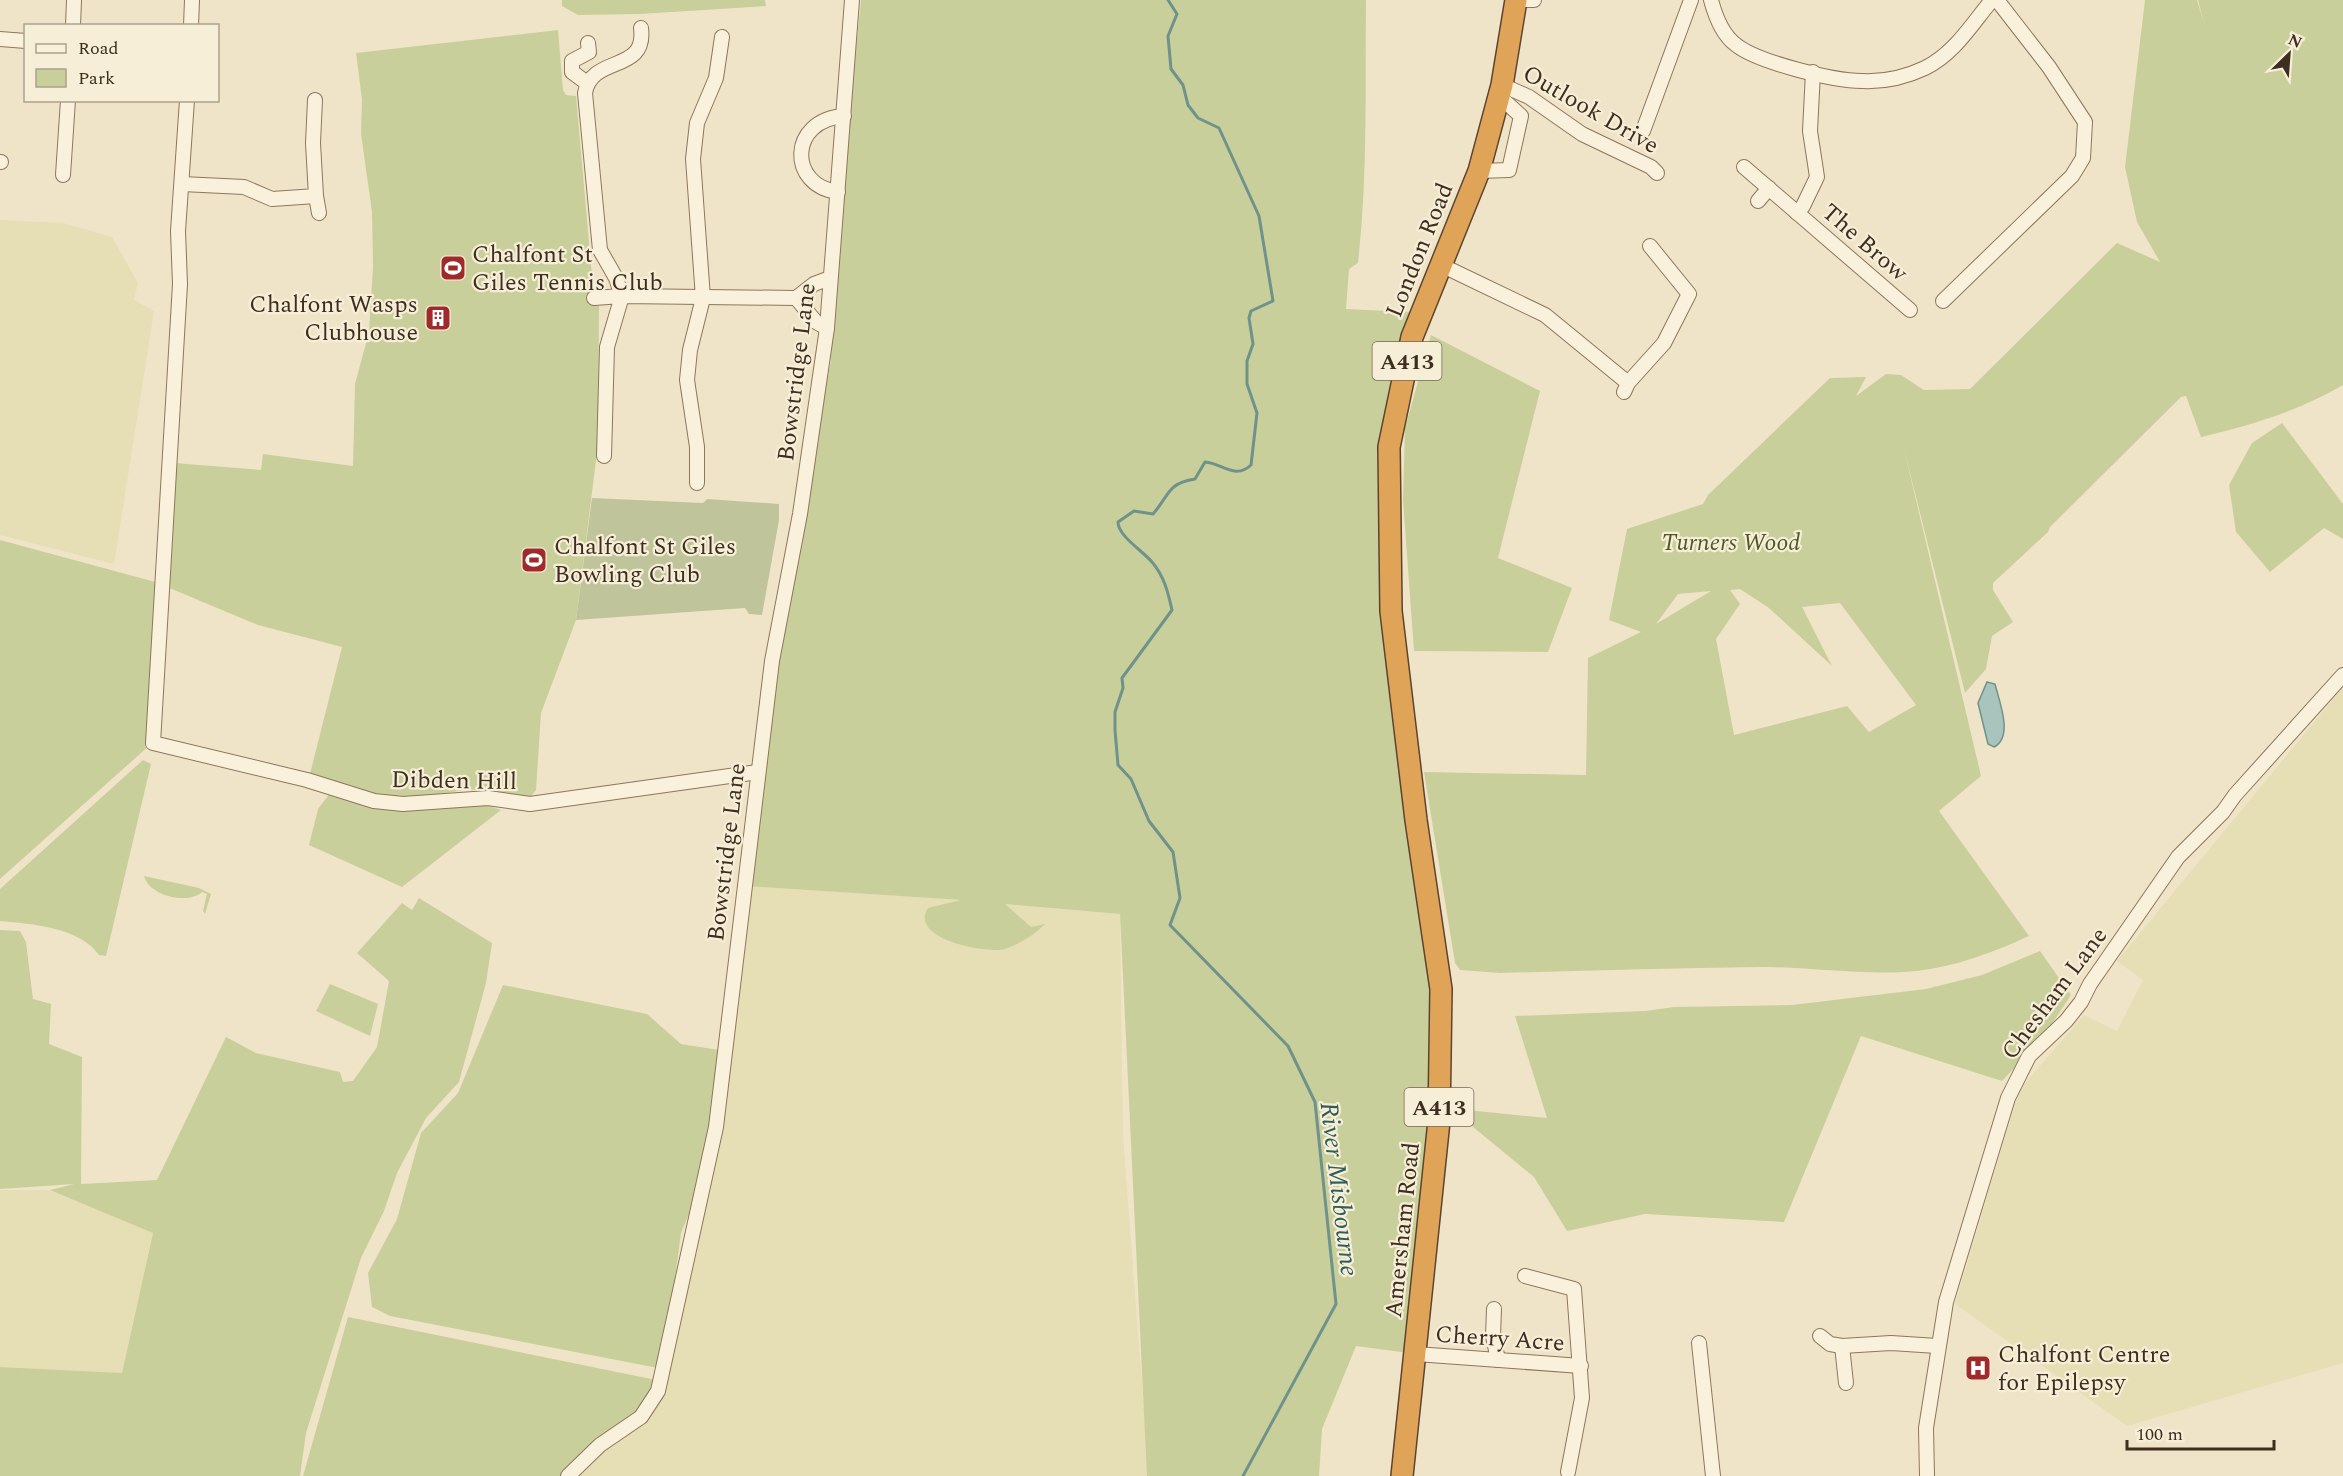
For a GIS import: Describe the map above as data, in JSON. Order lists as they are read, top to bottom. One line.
{"streets":{"highway":["London Road","A413","Amersham Road"],"street":["Outlook Drive","The Brow","Bowstridge Lane","Dibden Hill","Chesham Lane","Cherry Acre"]},"crossings":[["Outlook Drive","London Road"],["London Road","Amersham Road"],["Bowstridge Lane","Dibden Hill"],["Amersham Road","Cherry Acre"]],"water":["River Misbourne"],"parks":["Turners Wood"],"places":{"sports":["Chalfont St Giles Tennis Club","Chalfont St Giles Bowling Club"],"building":["Chalfont Wasps Clubhouse"],"hospital":["Chalfont Centre for Epilepsy"]},"legend":["Road","Park"],"scale_bar":"100 m","north":"top right"}
